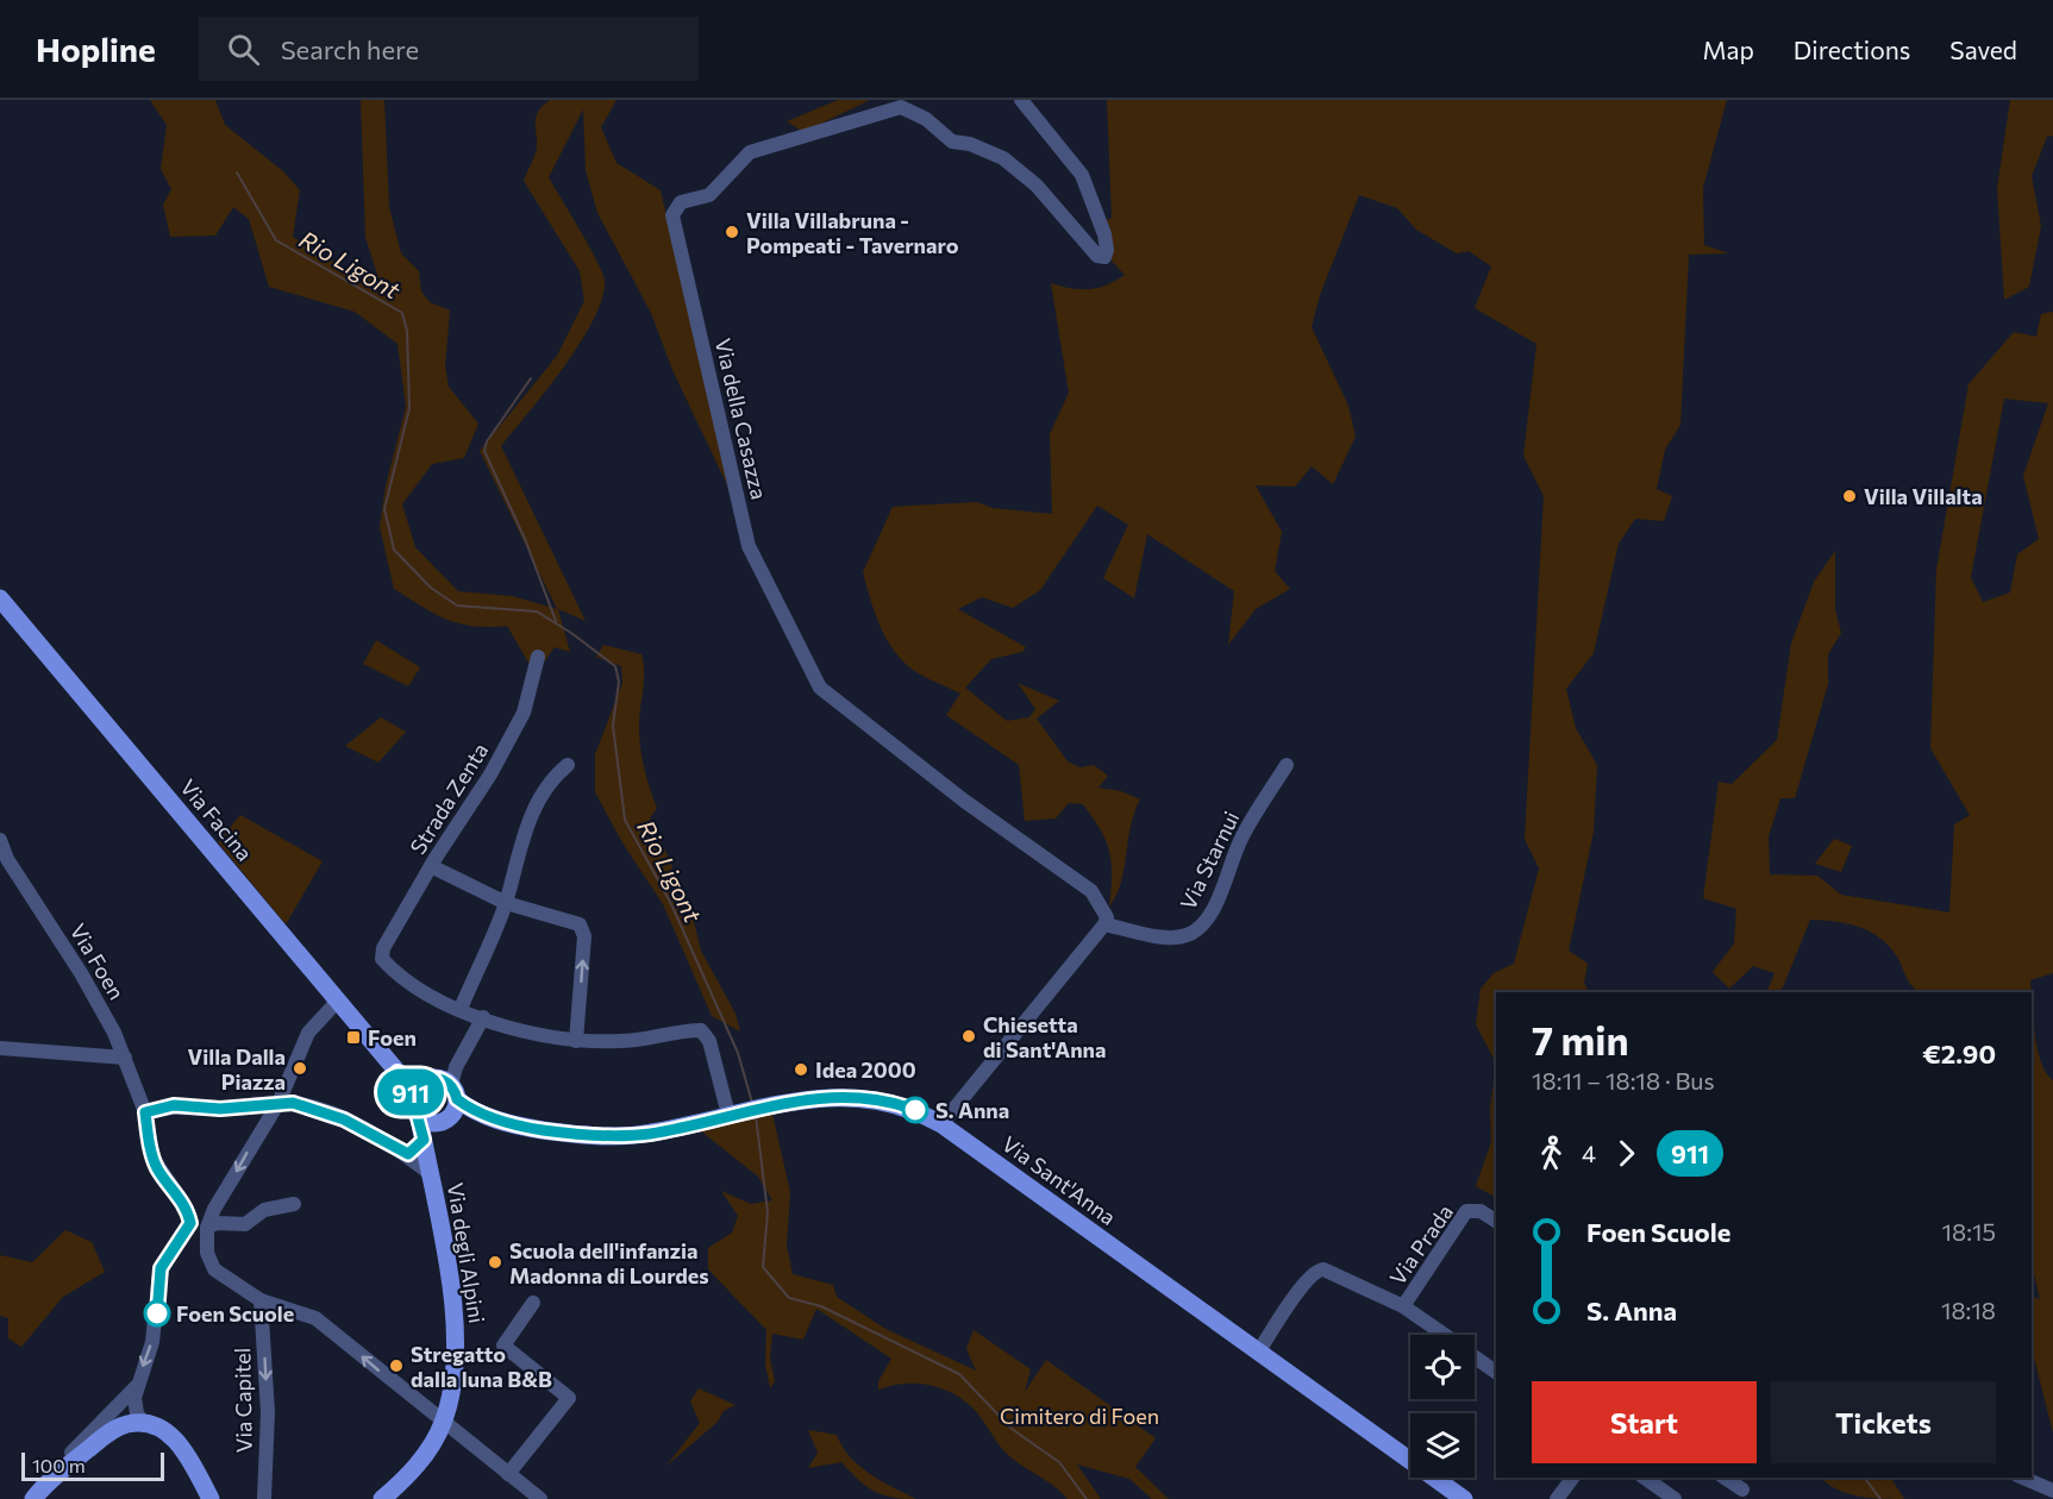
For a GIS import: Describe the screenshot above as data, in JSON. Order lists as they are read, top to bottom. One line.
{"streets":{"main road":["Via Facina","Via Sant'Anna","Via degli Alpini"],"street":["Via della Casazza","Strada Zenta","Via Starnui","Via Foen","Via Prada","Via Capitel"]},"crossings":[["Via della Casazza","Via Starnui"],["Via Facina","Via degli Alpini"],["Via Sant'Anna","Via Prada"],["Via Sant'Anna","Via degli Alpini"]],"water":["Rio Ligont"],"parks":["Cimitero di Foen"],"places":{"other":["Villa Villabruna - Pompeati - Tavernaro","Villa Villalta","Chiesetta di Sant'Anna","Villa Dalla Piazza","Idea 2000","S. Anna","Scuola dell'infanzia Madonna di Lourdes","Foen Scuole","Stregatto dalla luna B&B"],"transit":["Foen"]},"lines":["bus line 911"],"scale_bar":"100 m","page":{"header":"Hopline","search":"Search here","nav":["Map","Directions","Saved"],"on_map":"911","heading":["7 min","18:11 – 18:18 · Bus","€2.90"],"legs":["4","911"],"list":[{"name":"Foen Scuole","value":"18:15"},{"name":"S. Anna","value":"18:18"}],"buttons":["Start","Tickets"],"scale":"100 m"}}
